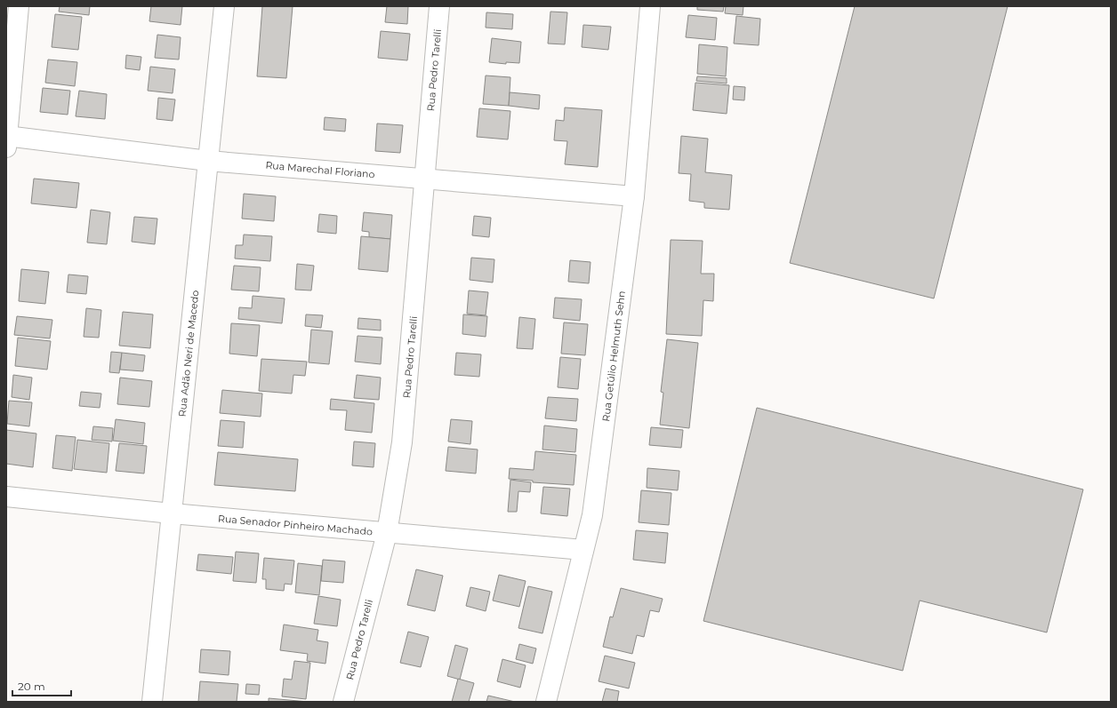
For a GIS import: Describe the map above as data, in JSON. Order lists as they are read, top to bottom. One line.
{"streets":{"street":["Rua Pedro Tarelli","Rua Marechal Floriano","Rua Adão Neri de Macedo","Rua Getúlio Helmuth Sehn","Rua Senador Pinheiro Machado"]},"crossings":[["Rua Pedro Tarelli","Rua Marechal Floriano"],["Rua Pedro Tarelli","Rua Senador Pinheiro Machado"],["Rua Marechal Floriano","Rua Adão Neri de Macedo"],["Rua Marechal Floriano","Rua Getúlio Helmuth Sehn"],["Rua Adão Neri de Macedo","Rua Senador Pinheiro Machado"],["Rua Getúlio Helmuth Sehn","Rua Senador Pinheiro Machado"]],"scale_bar":"20 m"}
